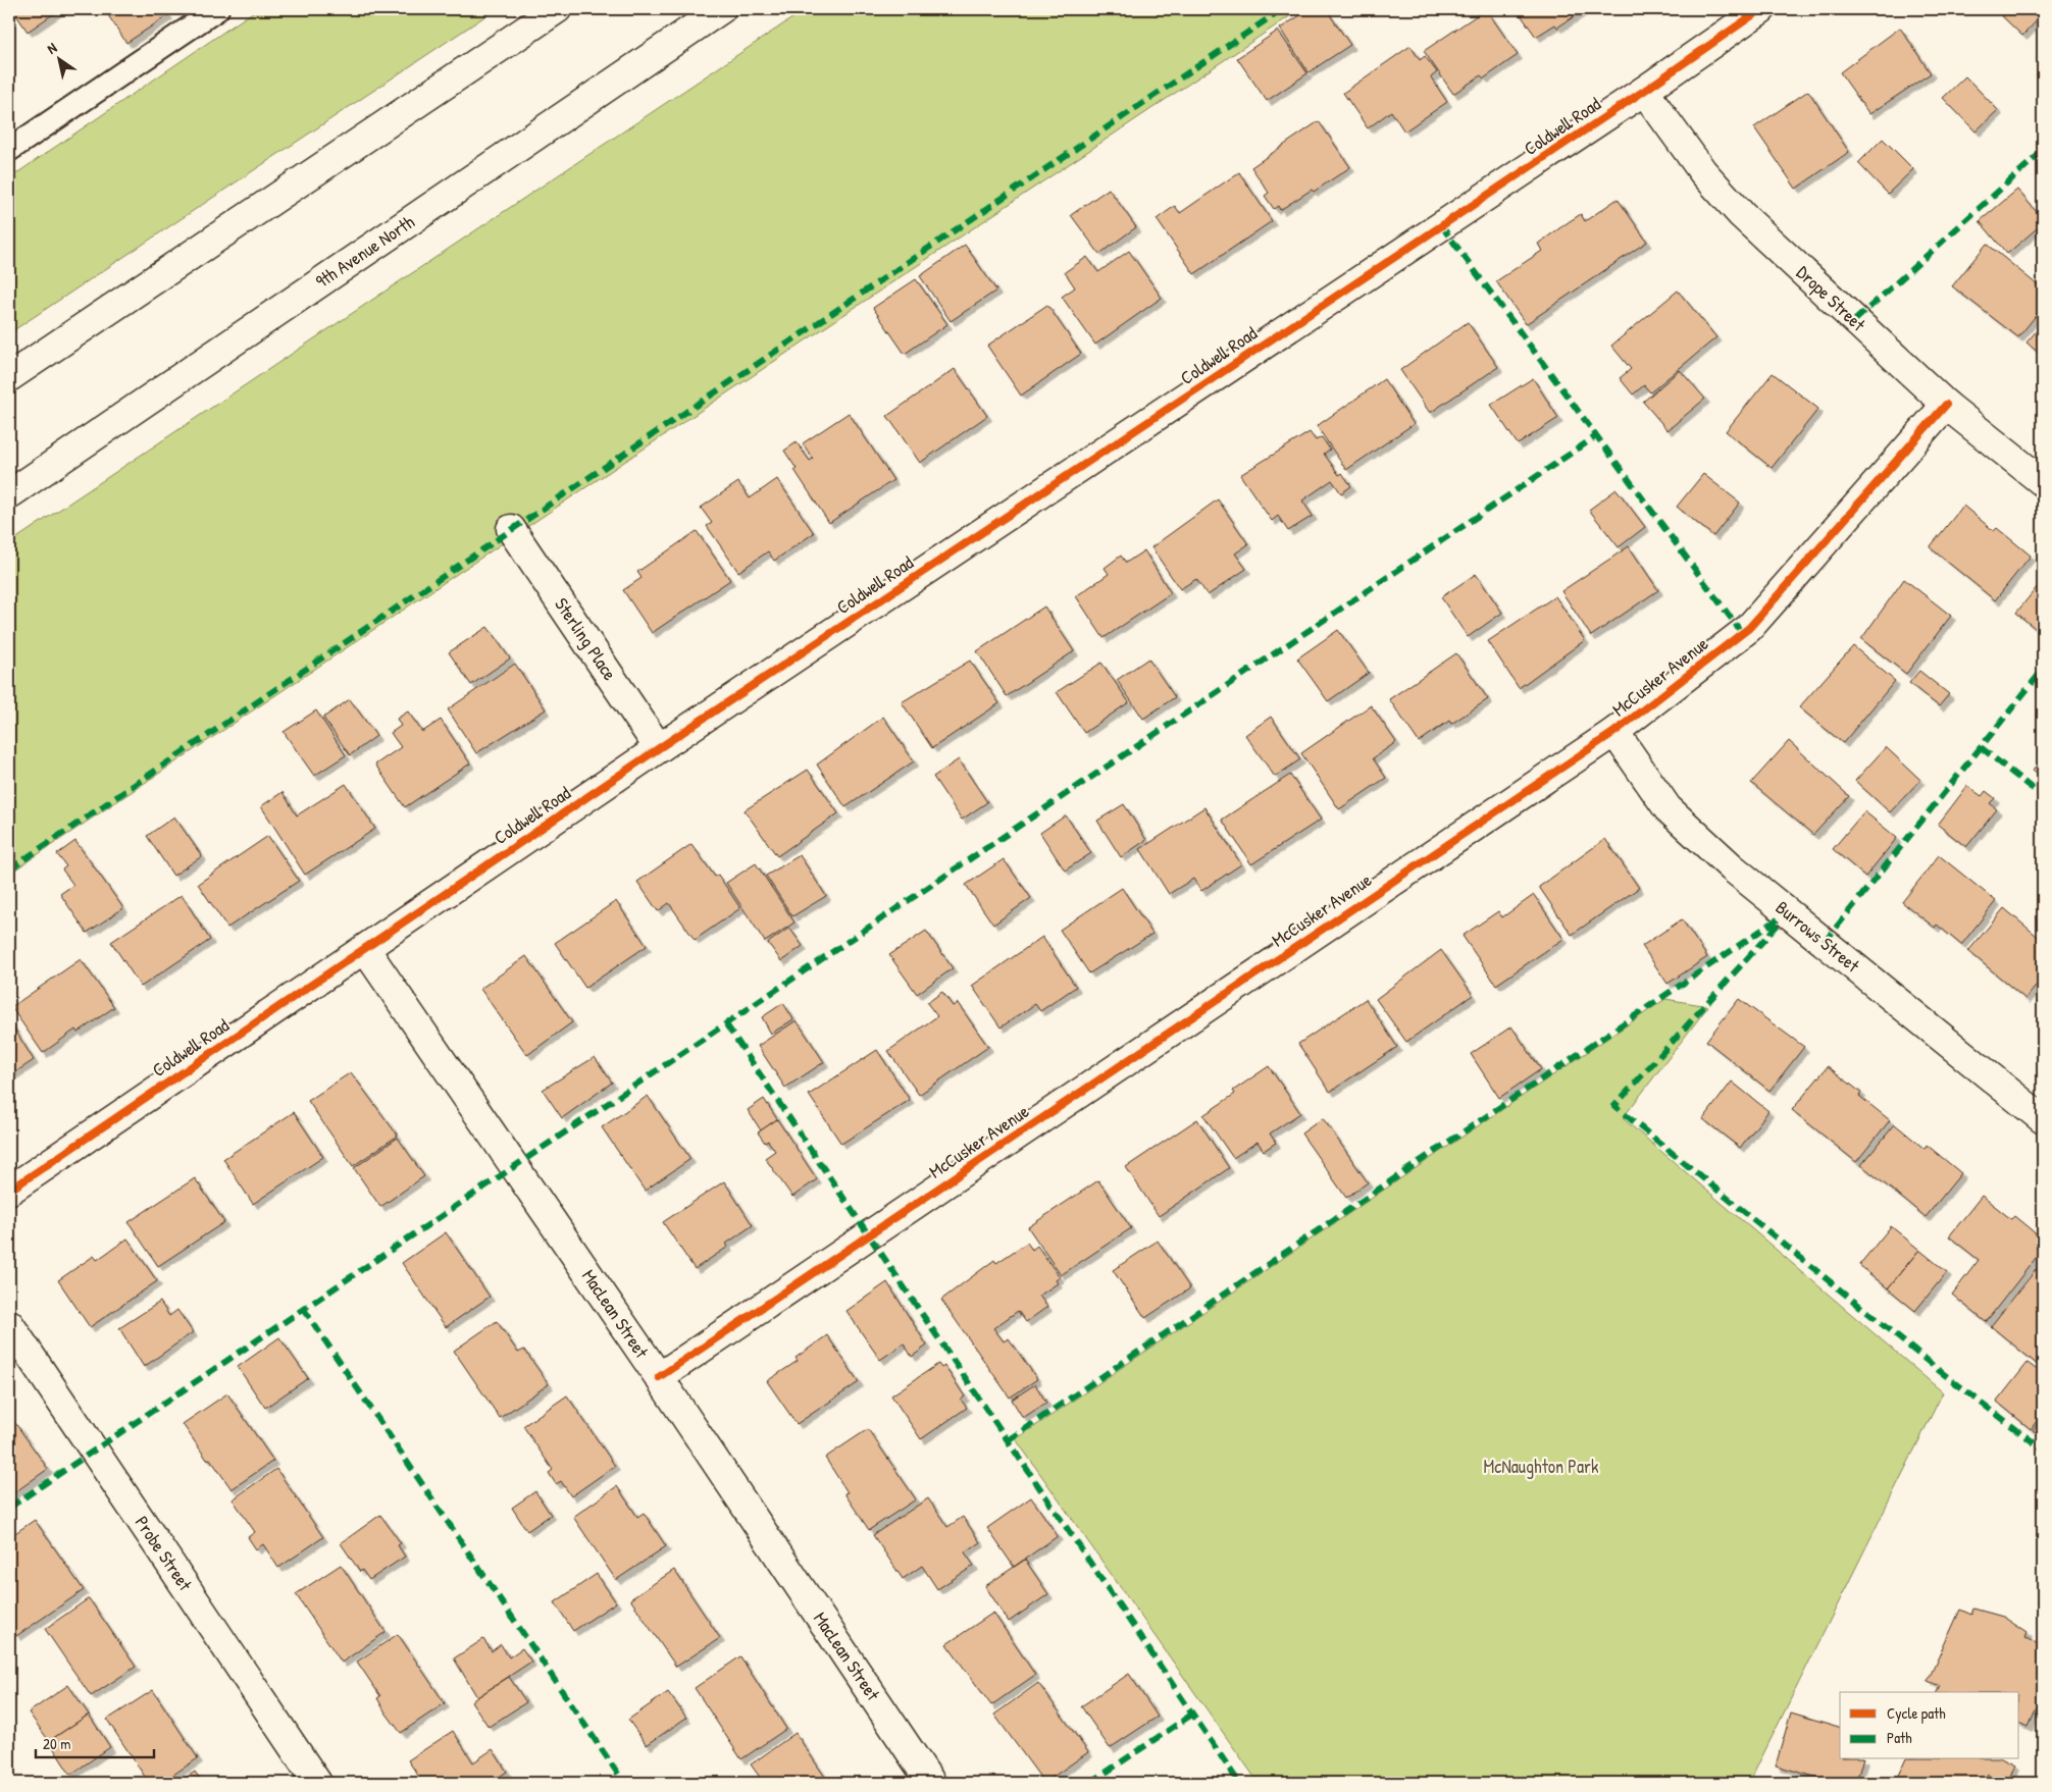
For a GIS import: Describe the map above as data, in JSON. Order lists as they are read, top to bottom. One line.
{"streets":{"street":["Coldwell Road","9th Avenue North","Drope Street","Sterling Place","McCusker Avenue","Burrows Street","MacLean Street","Probe Street"]},"crossings":[["Coldwell Road","Drope Street"],["Coldwell Road","Sterling Place"],["Coldwell Road","MacLean Street"],["Drope Street","McCusker Avenue"],["McCusker Avenue","Burrows Street"],["McCusker Avenue","MacLean Street"]],"parks":["McNaughton Park"],"legend":["Cycle path","Path"],"scale_bar":"20 m","north":"top left"}
